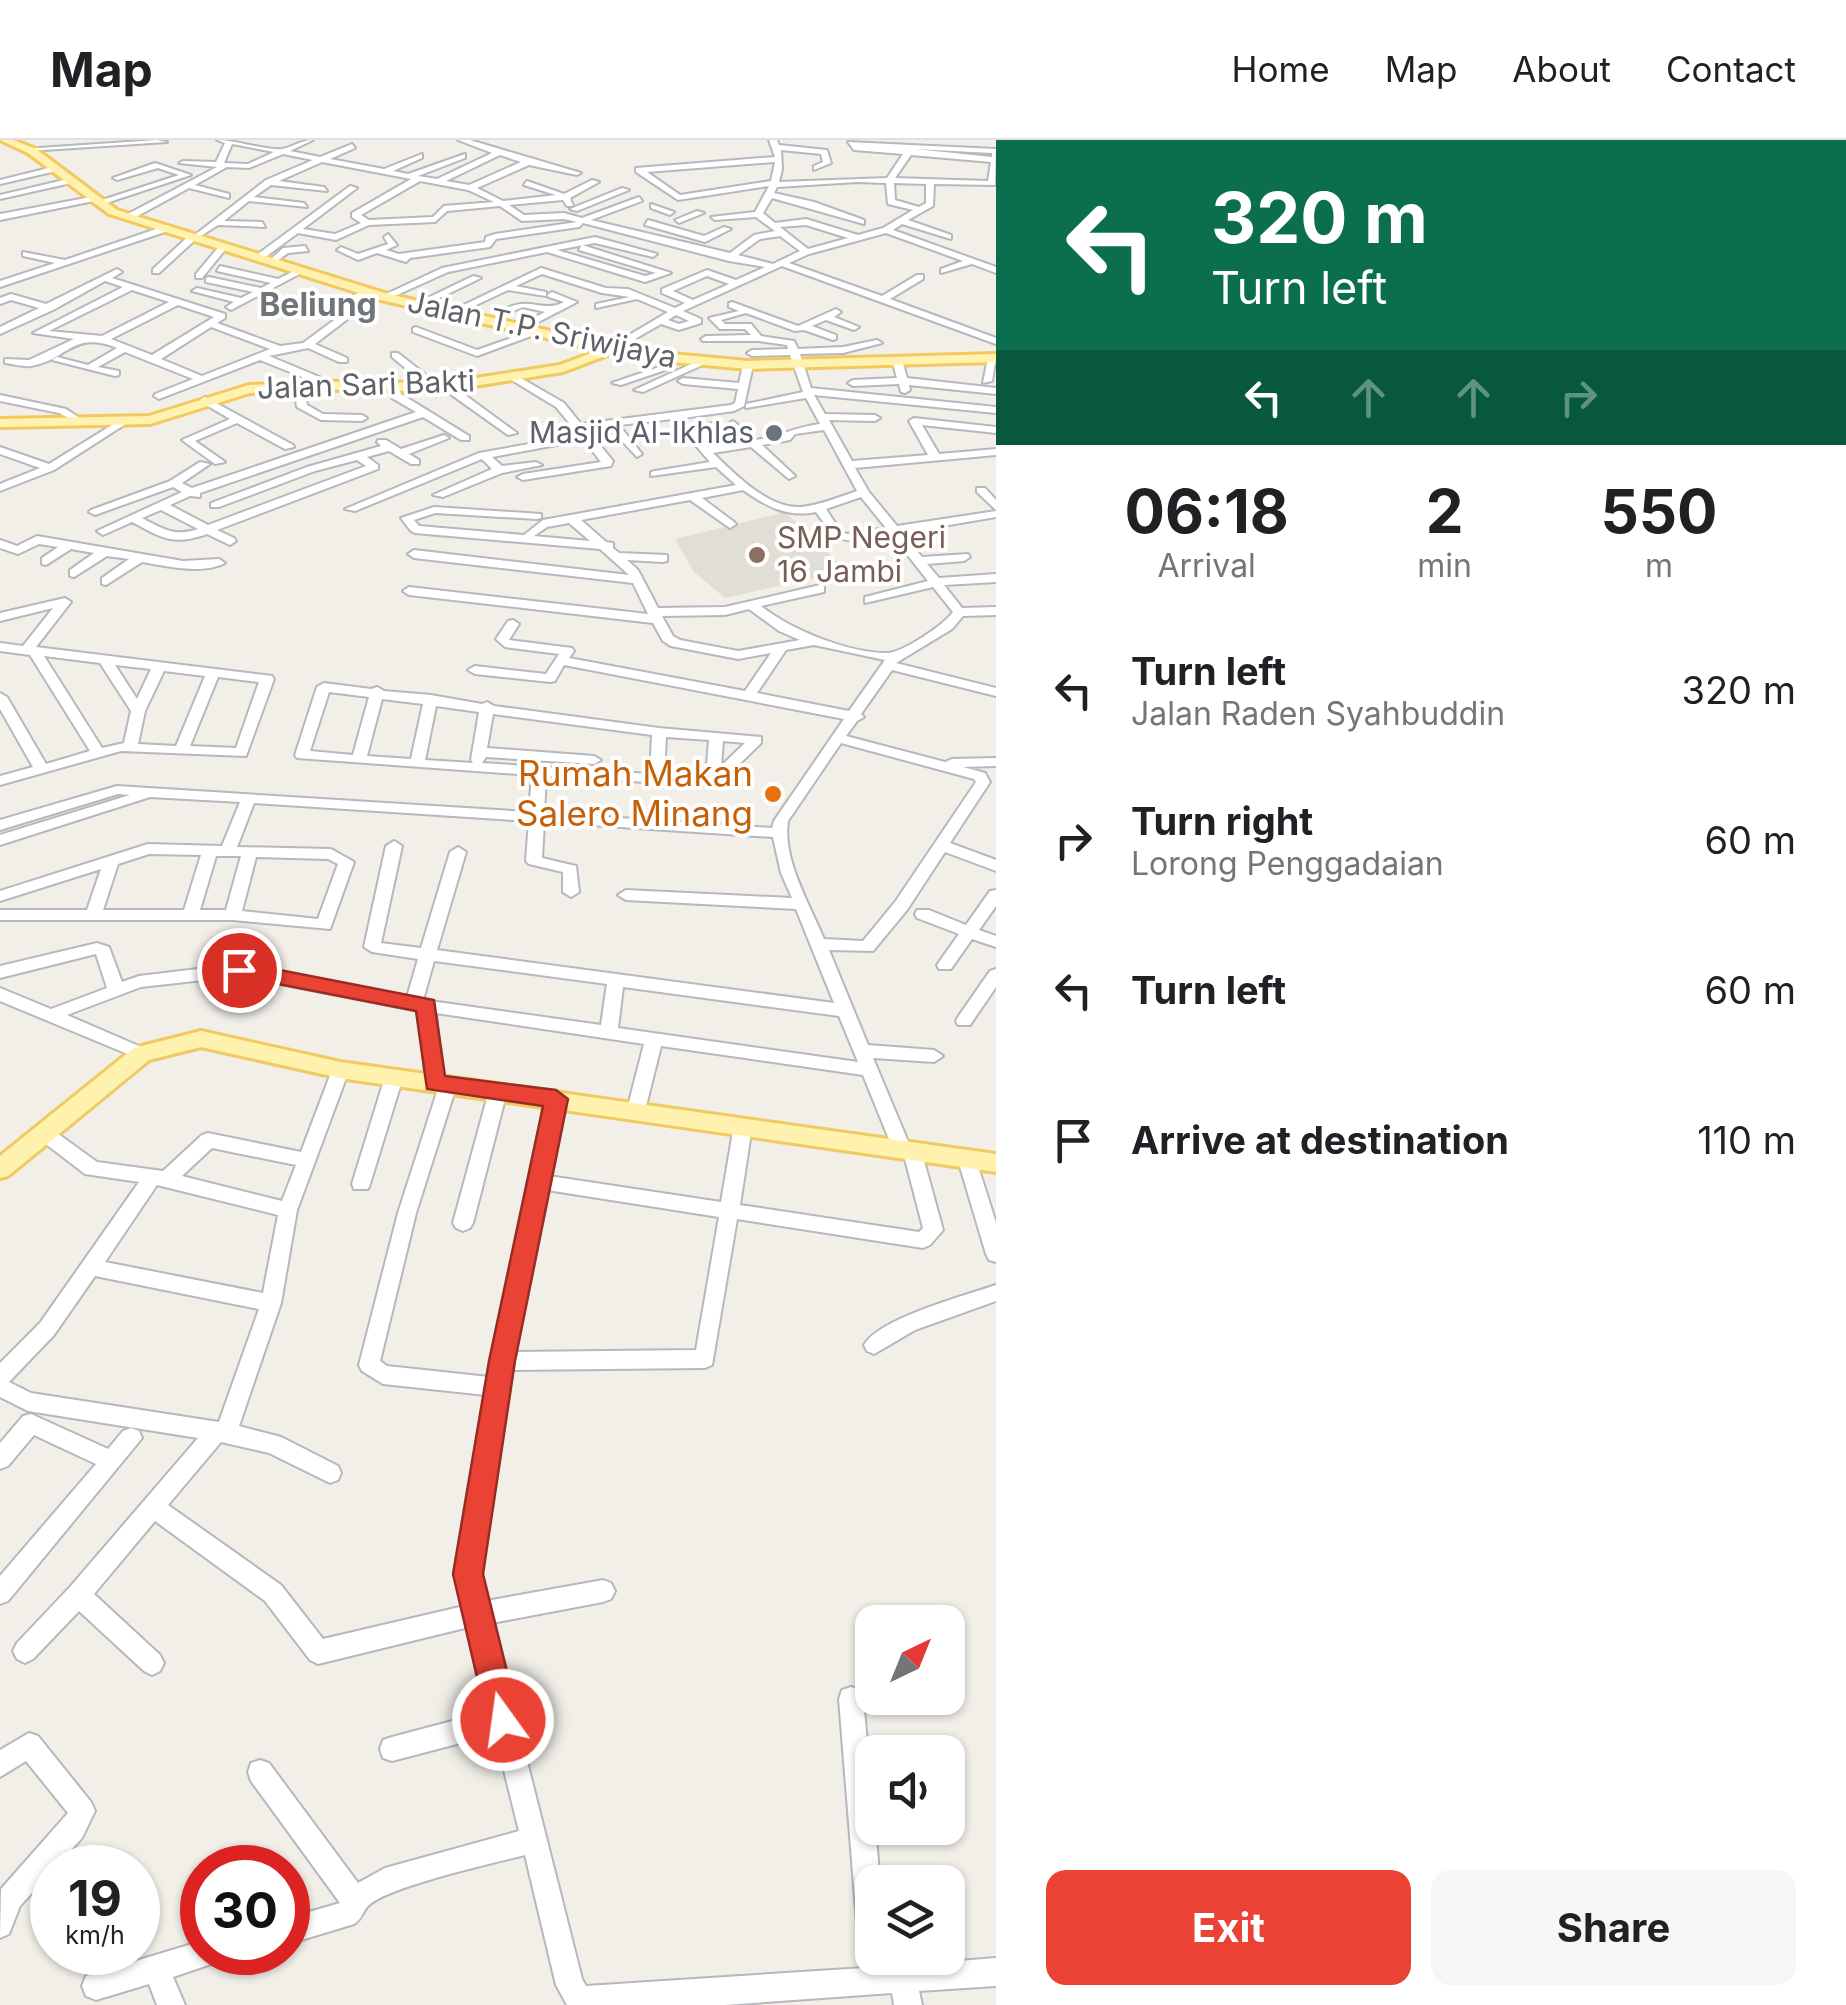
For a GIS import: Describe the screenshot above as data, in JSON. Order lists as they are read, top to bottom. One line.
{"streets":{"main road":["Jalan T.P. Sriwijaya","Jalan Sari Bakti"]},"crossings":[["Jalan T.P. Sriwijaya","Jalan Sari Bakti"]],"districts":["Beliung"],"places":["Masjid Al-Ikhlas","SMP Negeri 16 Jambi","Rumah Makan Salero Minang"],"north":"top right","page":{"header":"Map","nav":["Home","Map","About","Contact"],"turn":["320 m","Turn left"],"eta":["06:18","Arrival","2","min","550","m"],"list":[{"name":"Turn left","note":"Jalan Raden Syahbuddin","value":"320 m"},{"name":"Turn right","note":"Lorong Penggadaian","value":"60 m"},{"name":"Turn left","value":"60 m"},{"name":"Arrive at destination","value":"110 m"}],"speed":"19 km/h","limit":"30","buttons":["Exit","Share"]}}
